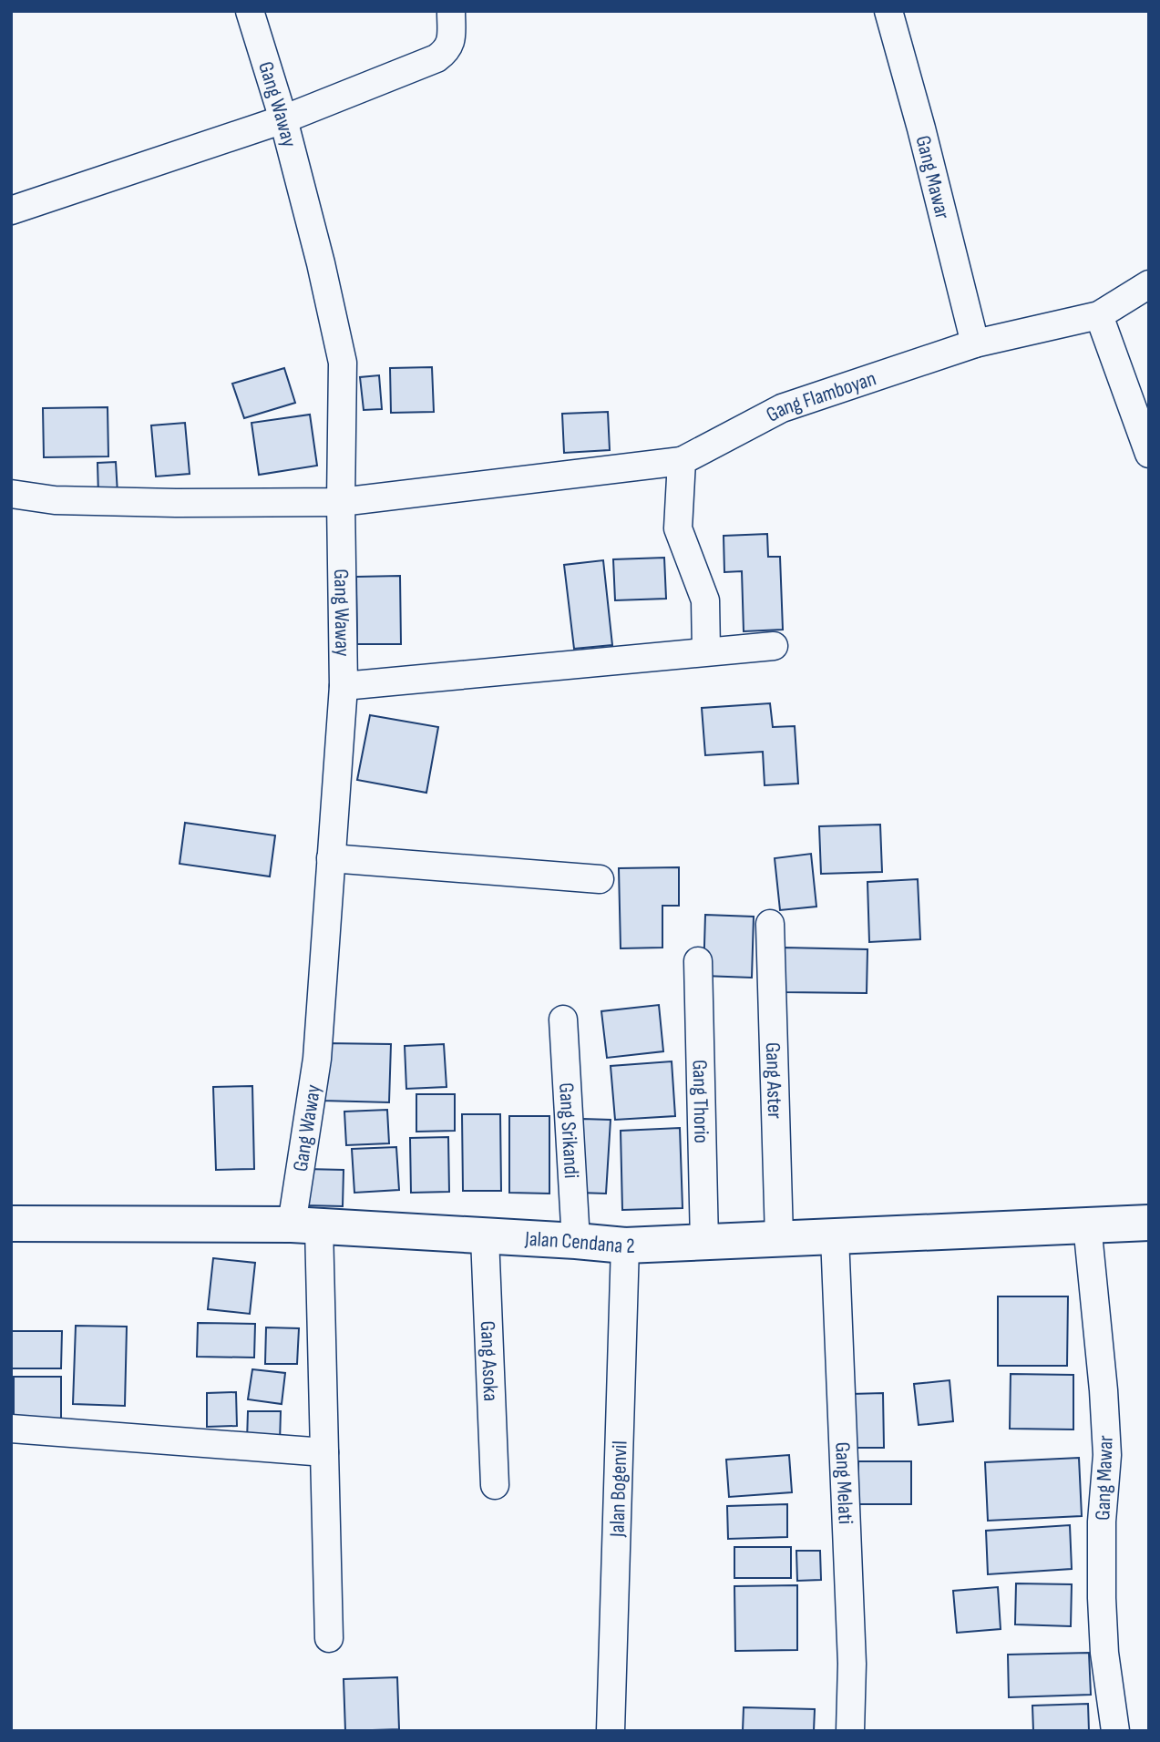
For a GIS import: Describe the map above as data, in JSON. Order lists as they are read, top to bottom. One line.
{"streets":{"street":["Gang Waway","Gang Mawar","Gang Flamboyan","Gang Aster","Gang Thorio","Gang Srikandi","Jalan Cendana 2","Gang Asoka","Gang Melati","Jalan Bogenvil"]},"crossings":[["Gang Waway","Jalan Cendana 2"],["Gang Mawar","Gang Flamboyan"],["Gang Mawar","Jalan Cendana 2"],["Gang Aster","Jalan Cendana 2"],["Gang Thorio","Jalan Cendana 2"],["Gang Srikandi","Jalan Cendana 2"],["Jalan Cendana 2","Gang Asoka"],["Jalan Cendana 2","Gang Melati"],["Jalan Cendana 2","Jalan Bogenvil"]]}
